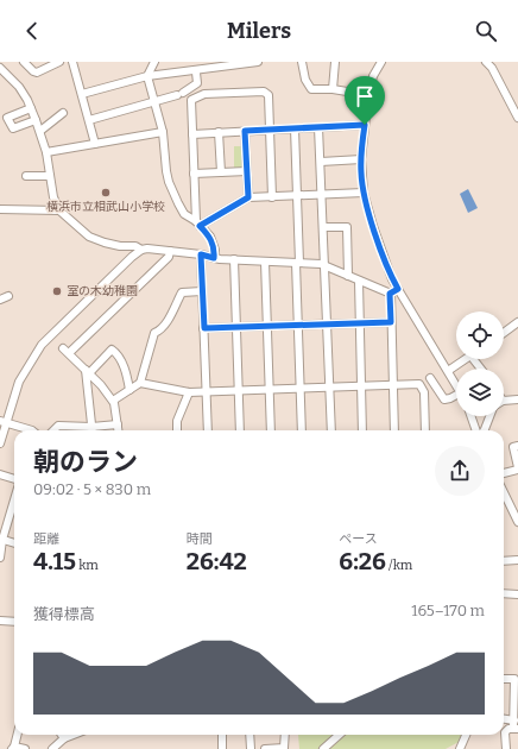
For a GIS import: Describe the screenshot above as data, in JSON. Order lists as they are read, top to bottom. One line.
{"places":["横浜市立相武山小学校","室の木幼稚園"],"page":{"header":"Milers","heading":["朝のラン","09:02 · 5 × 830 m"],"stats":[["距離","4.15 km"],["時間","26:42"],["ペース","6:26 /km"]],"chart":["獲得標高","165–170 m"]}}
